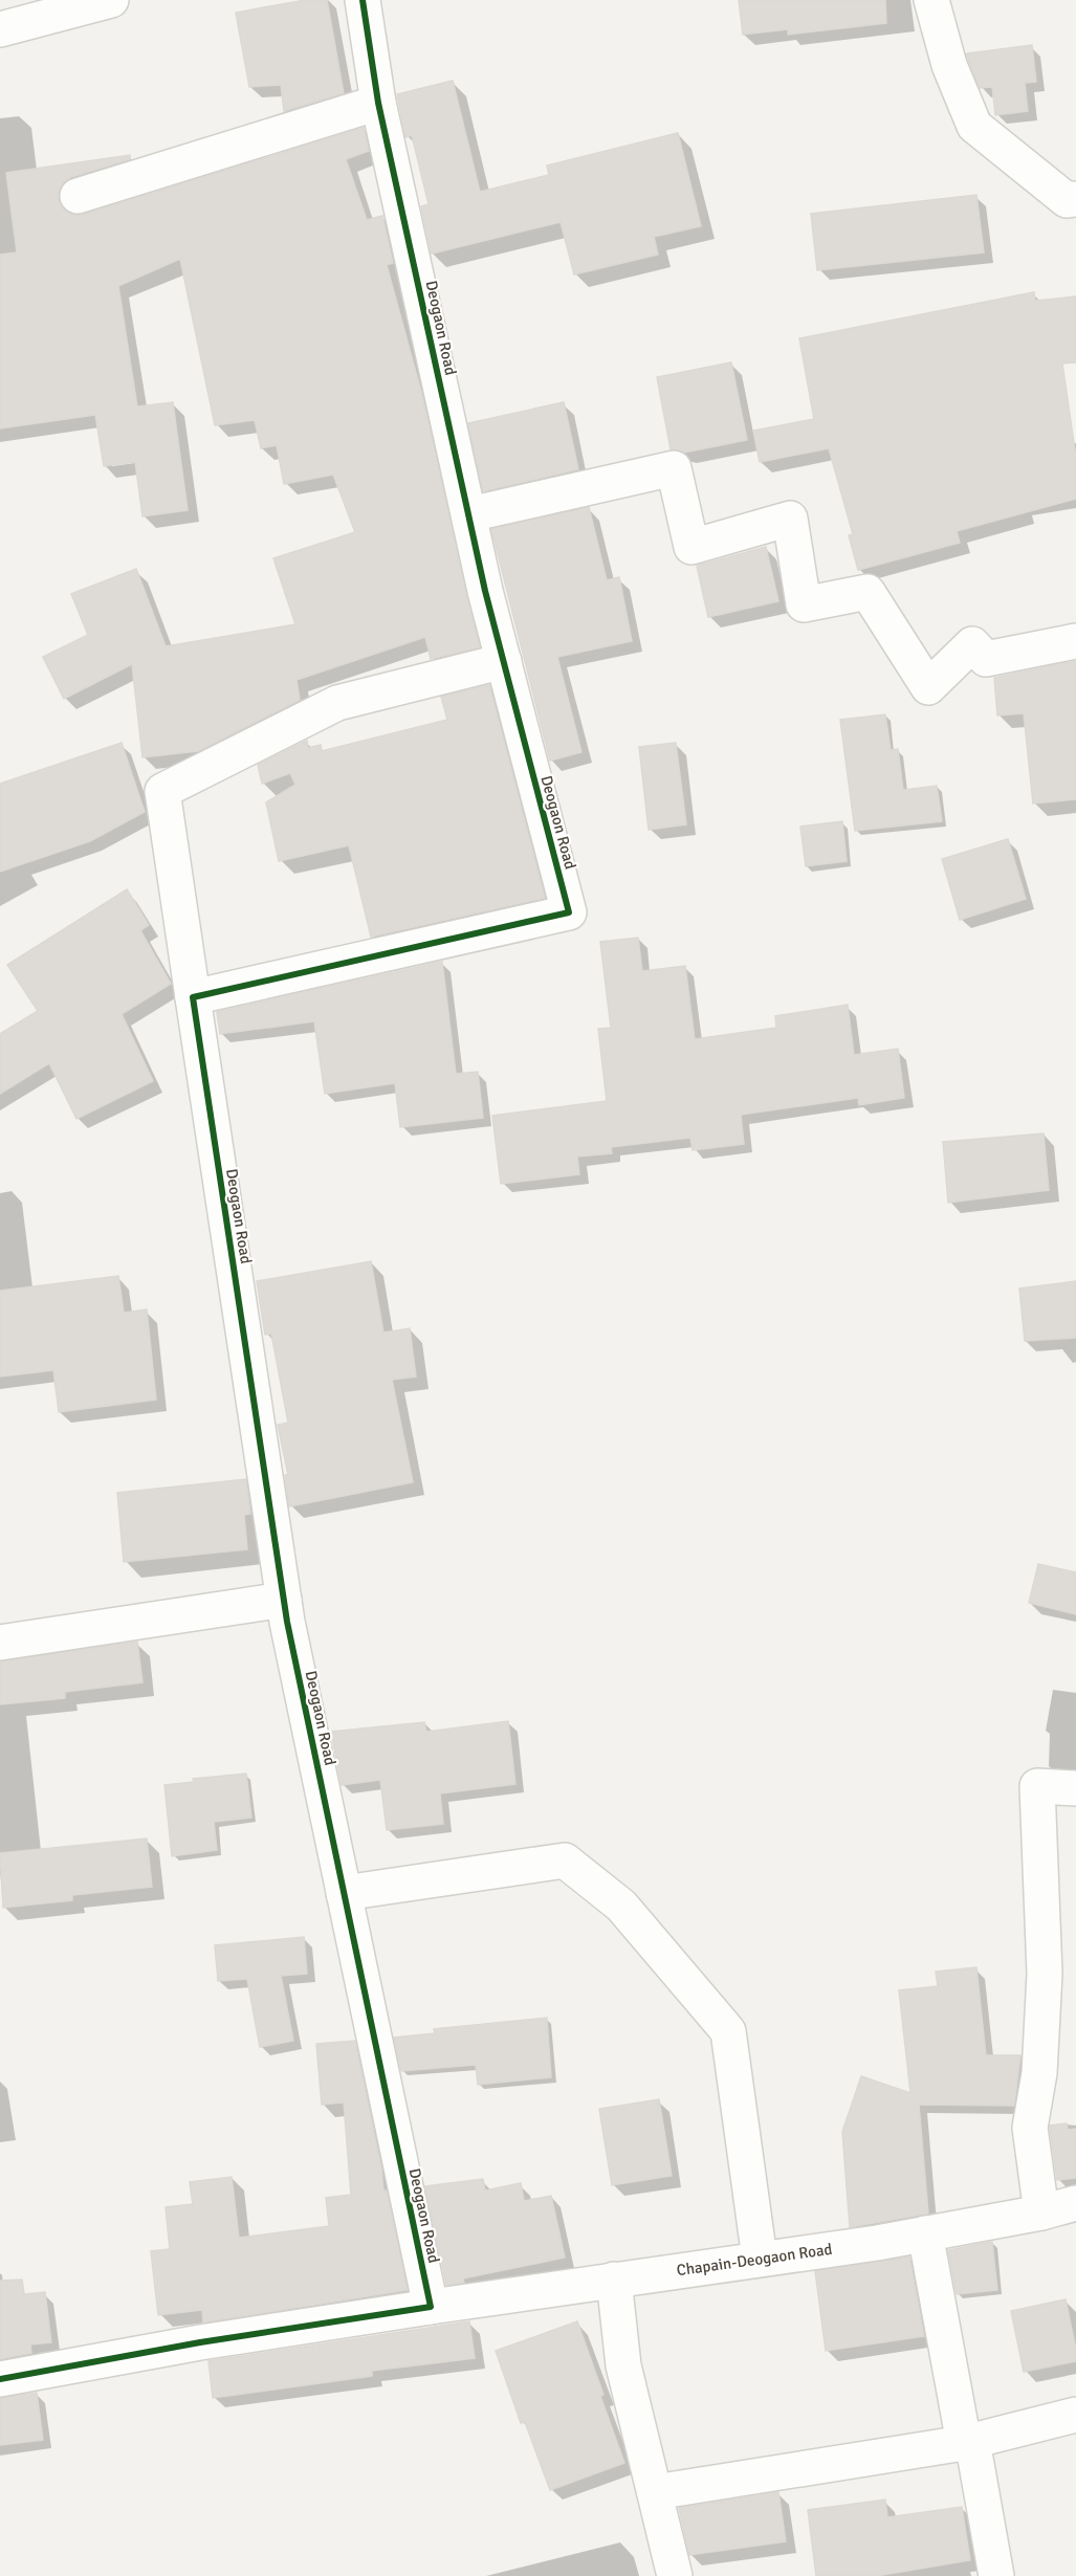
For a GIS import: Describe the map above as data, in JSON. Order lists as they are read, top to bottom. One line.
{"streets":{"street":["Deogaon Road","Chapain-Deogaon Road"]},"crossings":[["Deogaon Road","Chapain-Deogaon Road"]]}
